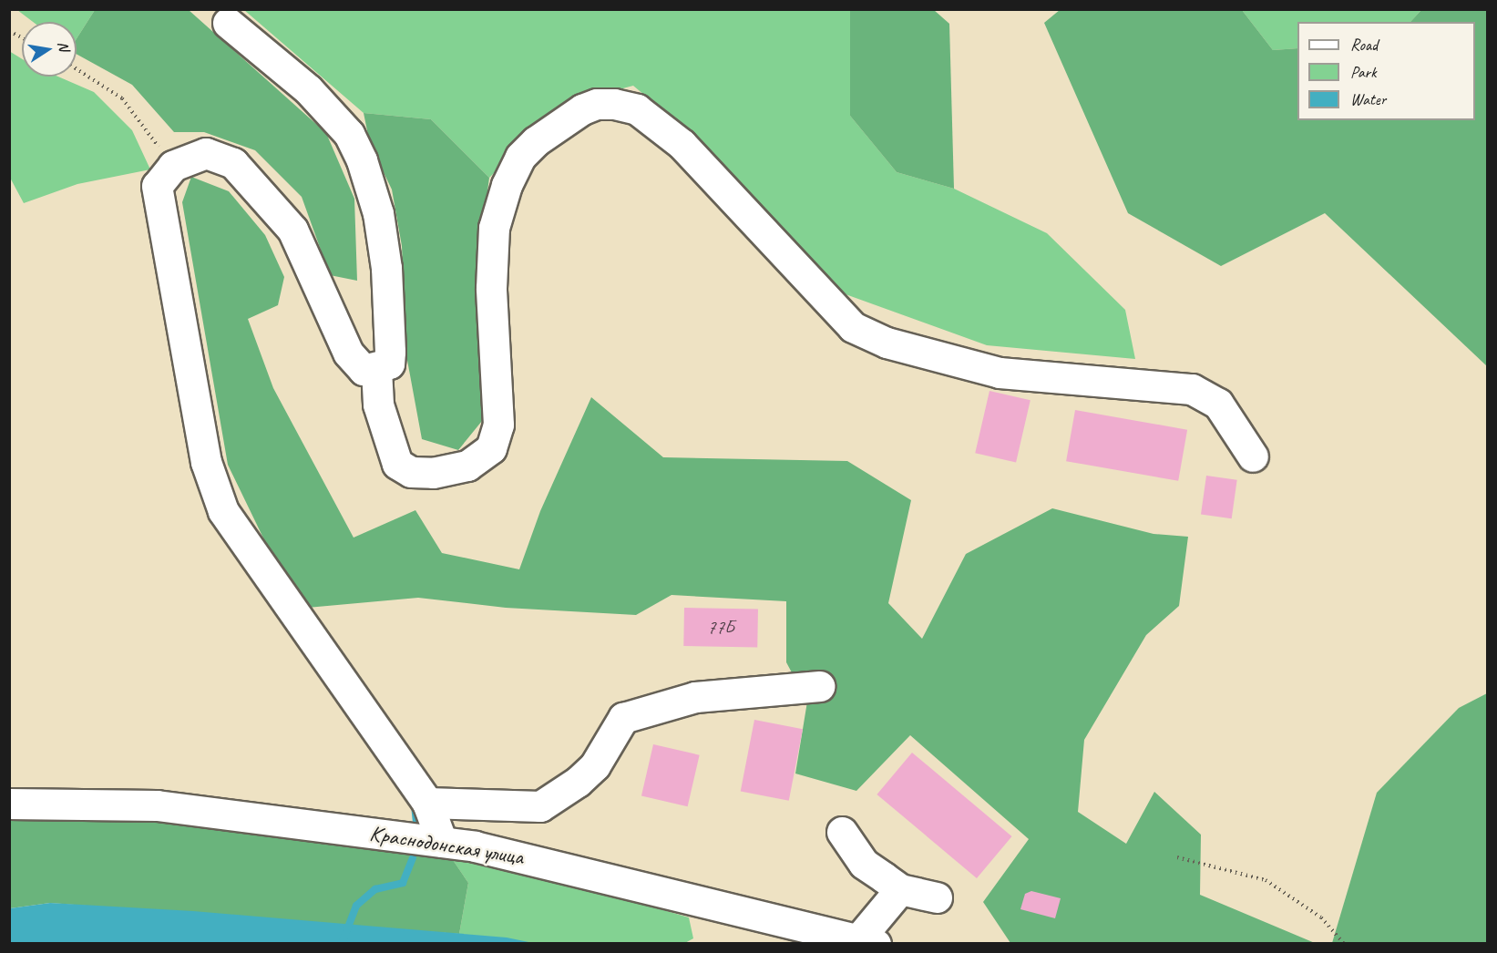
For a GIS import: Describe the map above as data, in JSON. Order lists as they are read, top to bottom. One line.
{"streets":{"street":["Краснодонская улица"]},"house_numbers":["77Б"],"legend":["Road","Park","Water"],"north":"right"}
